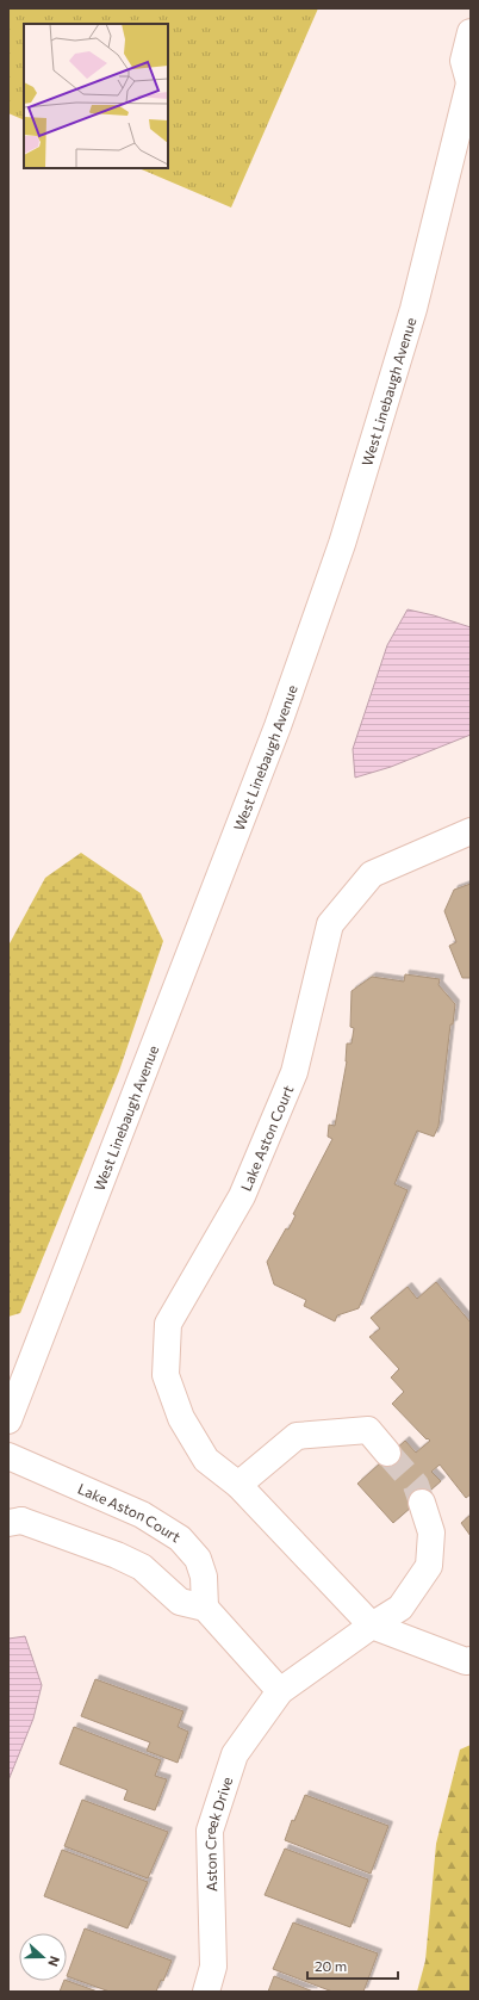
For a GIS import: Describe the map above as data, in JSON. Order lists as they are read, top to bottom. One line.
{"streets":{"street":["West Linebaugh Avenue","Lake Aston Court","Aston Creek Drive"]},"scale_bar":"20 m","north":"right"}
